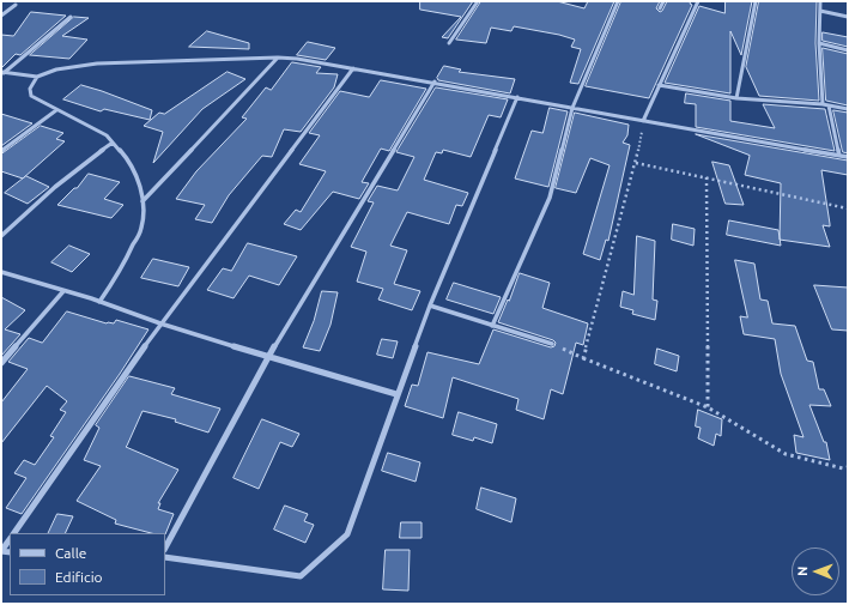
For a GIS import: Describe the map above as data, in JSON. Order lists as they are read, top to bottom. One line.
{"legend":["Calle","Edificio"],"north":"left"}
